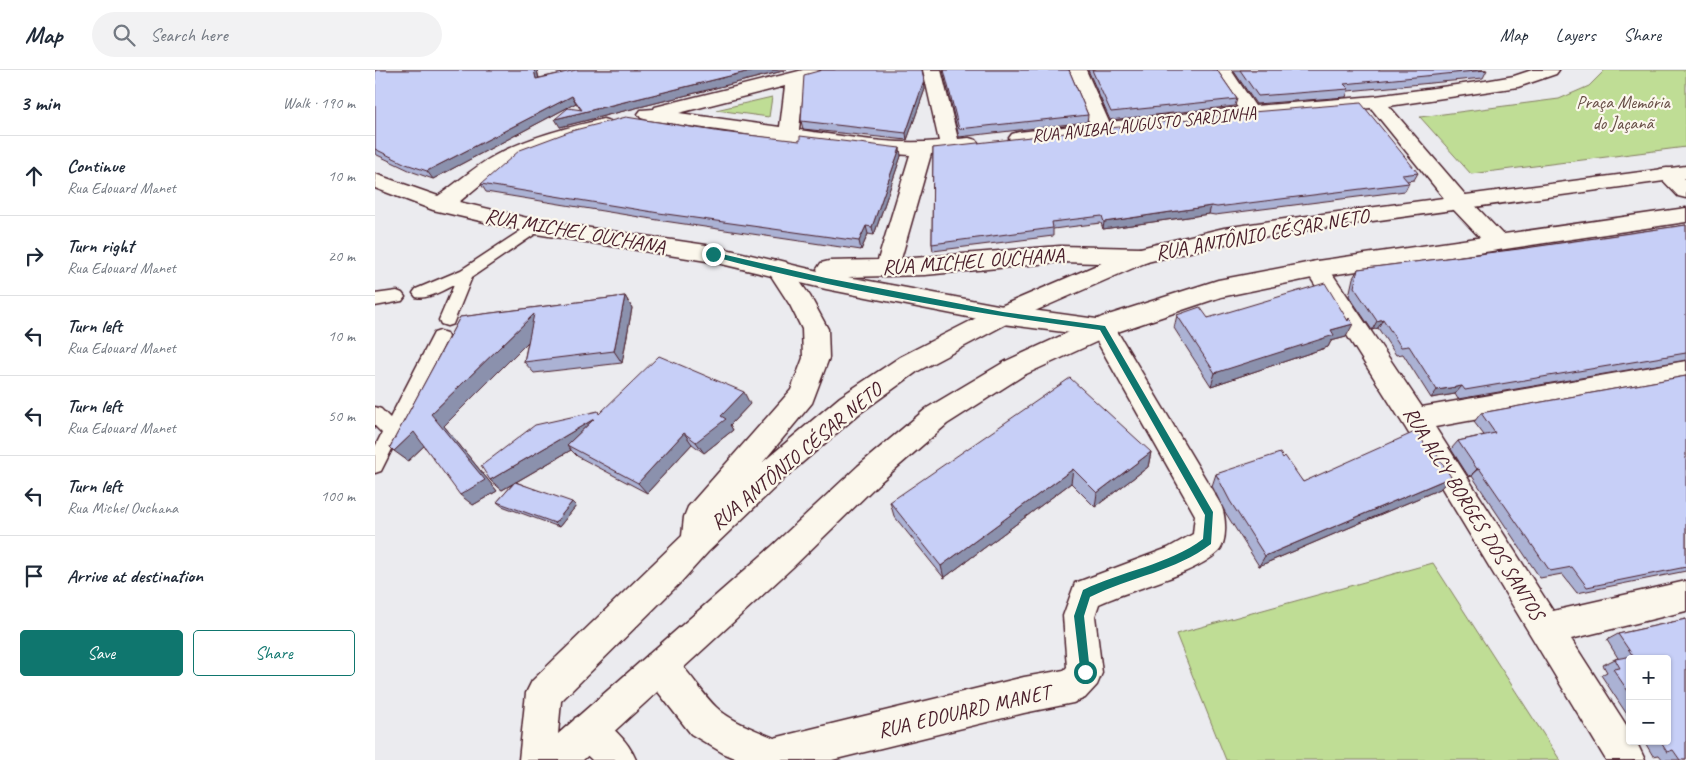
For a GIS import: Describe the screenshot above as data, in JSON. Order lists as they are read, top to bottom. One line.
{"streets":{"street":["RUA ANIBAL AUGUSTO SARDINHA","RUA MICHEL OUCHANA","RUA ANTÔNIO CÉSAR NETO","RUA ALCY BORGES DOS SANTOS","RUA EDOUARD MANET"]},"crossings":[["RUA MICHEL OUCHANA","RUA ANTÔNIO CÉSAR NETO"],["RUA MICHEL OUCHANA","RUA EDOUARD MANET"],["RUA ANTÔNIO CÉSAR NETO","RUA ALCY BORGES DOS SANTOS"],["RUA ANTÔNIO CÉSAR NETO","RUA EDOUARD MANET"]],"parks":["Praça Memória do Jaçanã"],"page":{"header":"Map","search":"Search here","nav":["Map","Layers","Share"],"heading":["3 min","Walk · 190 m"],"list":[["Continue","Rua Edouard Manet","10 m"],["Turn right","Rua Edouard Manet","20 m"],["Turn left","Rua Edouard Manet","10 m"],["Turn left","Rua Edouard Manet","50 m"],["Turn left","Rua Michel Ouchana","100 m"],"Arrive at destination"],"buttons":["Save","Share"],"map_buttons":["+","−"]}}
